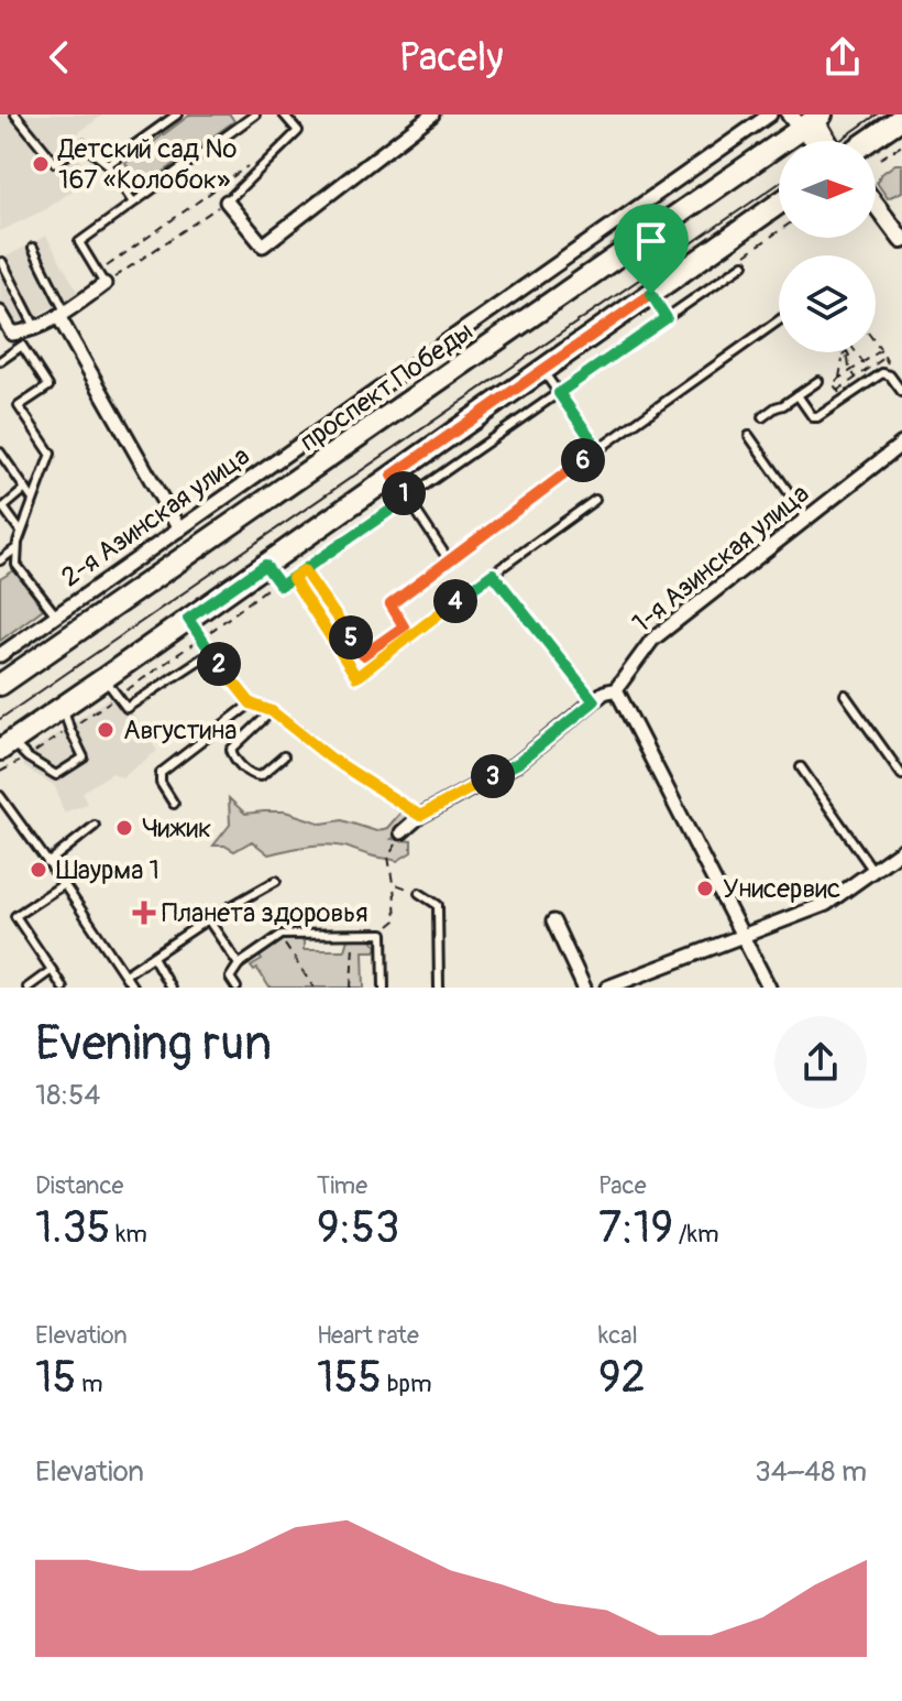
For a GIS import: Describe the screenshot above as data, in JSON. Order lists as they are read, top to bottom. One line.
{"streets":{"main road":["проспект Победы"],"street":["2-я Азинская улица","1-я Азинская улица"]},"places":{"other":["Детский сад № 167 «Колобок»","Августина","Чижик","Шаурма 1","Унисервис"],"health":["Планета здоровья"]},"north":"right","page":{"header":"Pacely","pins":["6","1","4","5","2","3"],"heading":["Evening run","18:54"],"stats":[["Distance","1.35 km"],["Time","9:53"],["Pace","7:19 /km"],["Elevation","15 m"],["Heart rate","155 bpm"],["kcal","92"]],"chart":["Elevation","34–48 m"]}}
